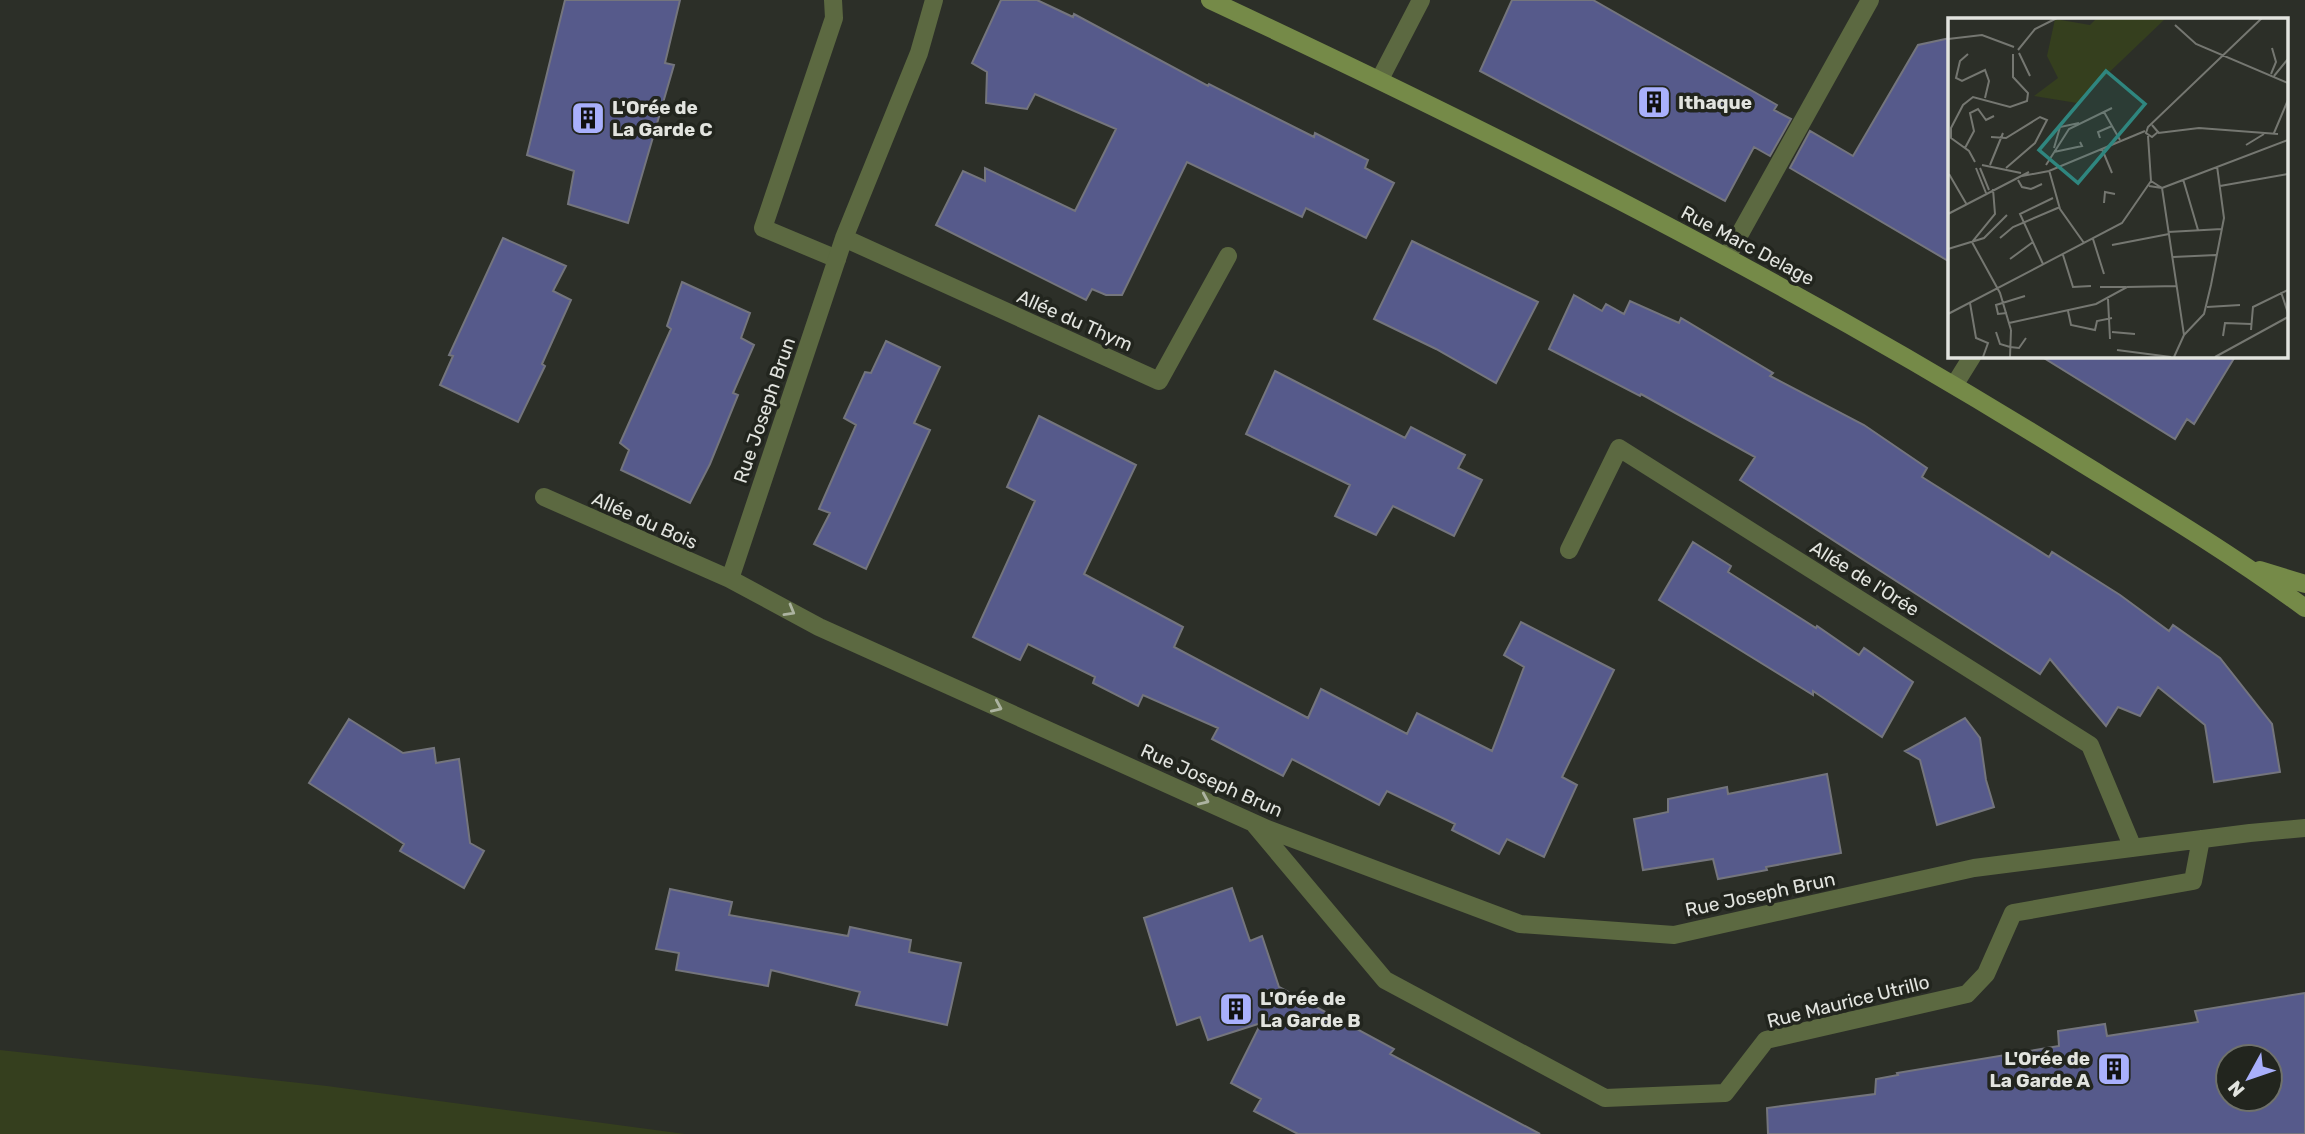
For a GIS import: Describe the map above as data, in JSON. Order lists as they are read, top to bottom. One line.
{"streets":{"street":["Rue Marc Delage","Allée du Thym","Rue Joseph Brun","Allée du Bois","Allée de l'Orée","Rue Maurice Utrillo"]},"crossings":[["Allée du Thym","Rue Joseph Brun"],["Rue Joseph Brun","Allée du Bois"],["Rue Joseph Brun","Allée de l'Orée"],["Rue Joseph Brun","Rue Maurice Utrillo"]],"places":{"building":["Ithaque","L'Orée de La Garde C","L'Orée de La Garde B","L'Orée de La Garde A"]},"north":"bottom left"}
